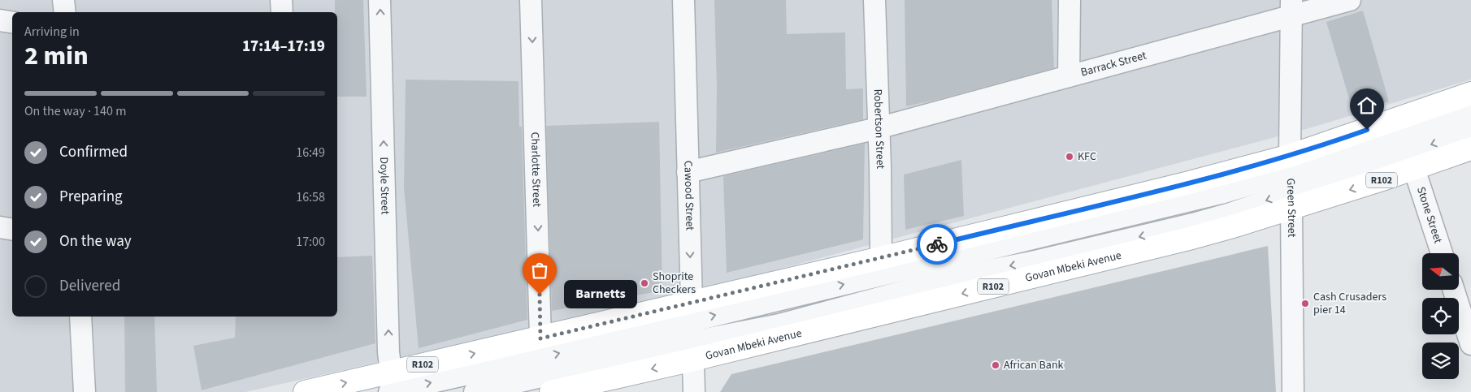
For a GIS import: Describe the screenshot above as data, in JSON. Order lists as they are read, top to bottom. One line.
{"streets":{"main road":["R102","Govan Mbeki Avenue"],"street":["Barrack Street","Robertson Street","Charlotte Street","Doyle Street","Cawood Street","Green Street","Stone Street"]},"crossings":[["Barrack Street","Robertson Street"],["Barrack Street","Cawood Street"],["Barrack Street","Green Street"],["Robertson Street","Govan Mbeki Avenue"],["Charlotte Street","Govan Mbeki Avenue"],["Doyle Street","Govan Mbeki Avenue"],["Cawood Street","Govan Mbeki Avenue"],["Green Street","Govan Mbeki Avenue"],["Stone Street","Govan Mbeki Avenue"]],"one_way":["Charlotte Street","Doyle Street","Cawood Street"],"places":["KFC","Shoprite Checkers","Barnetts","Cash Crusaders pier 14","African Bank"],"north":"left","page":{"heading":["2 min","Arriving in","17:14–17:19"],"bar":"On the way · 140 m","list":[["Confirmed","16:49"],["Preparing","16:58"],["On the way","17:00"],"Delivered"],"bubble":"Barnetts"}}
